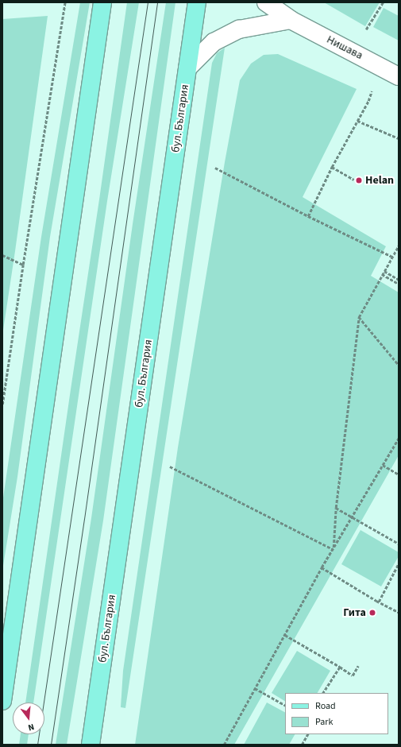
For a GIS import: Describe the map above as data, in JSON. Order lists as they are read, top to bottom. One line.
{"streets":{"main road":["бул. България"],"street":["Нишава"]},"places":["Helan","Гита"],"legend":["Road","Park"],"north":"bottom"}
